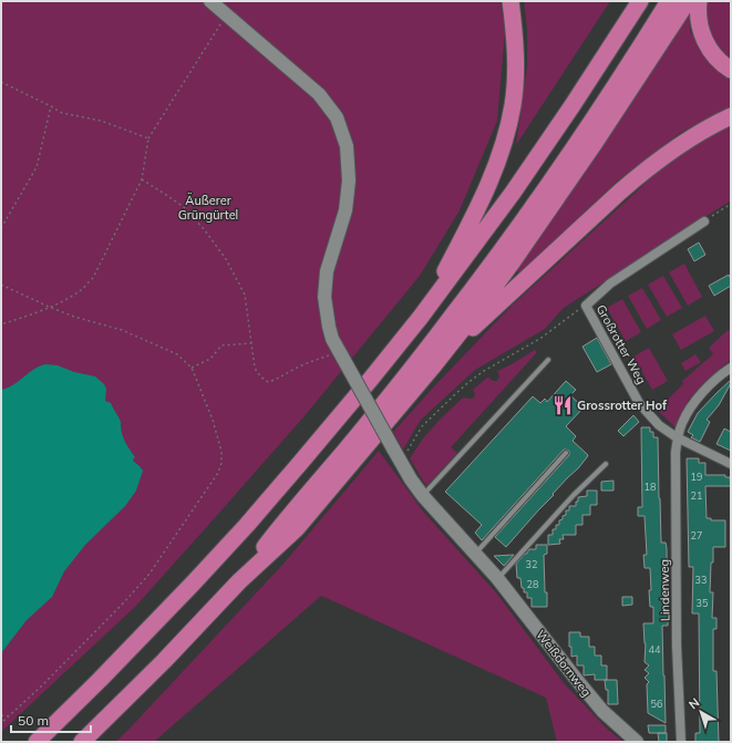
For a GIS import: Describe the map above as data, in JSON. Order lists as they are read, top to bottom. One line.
{"streets":{"street":["Großrotter Weg","Lindenweg","Weißdornweg"]},"crossings":[["Großrotter Weg","Lindenweg"]],"parks":["Äußerer Grüngürtel"],"places":{"restaurant":["Grossrotter Hof"]},"house_numbers":["19","18","21","27","32","33","28","35","44","56"],"scale_bar":"50 m","north":"top left"}
